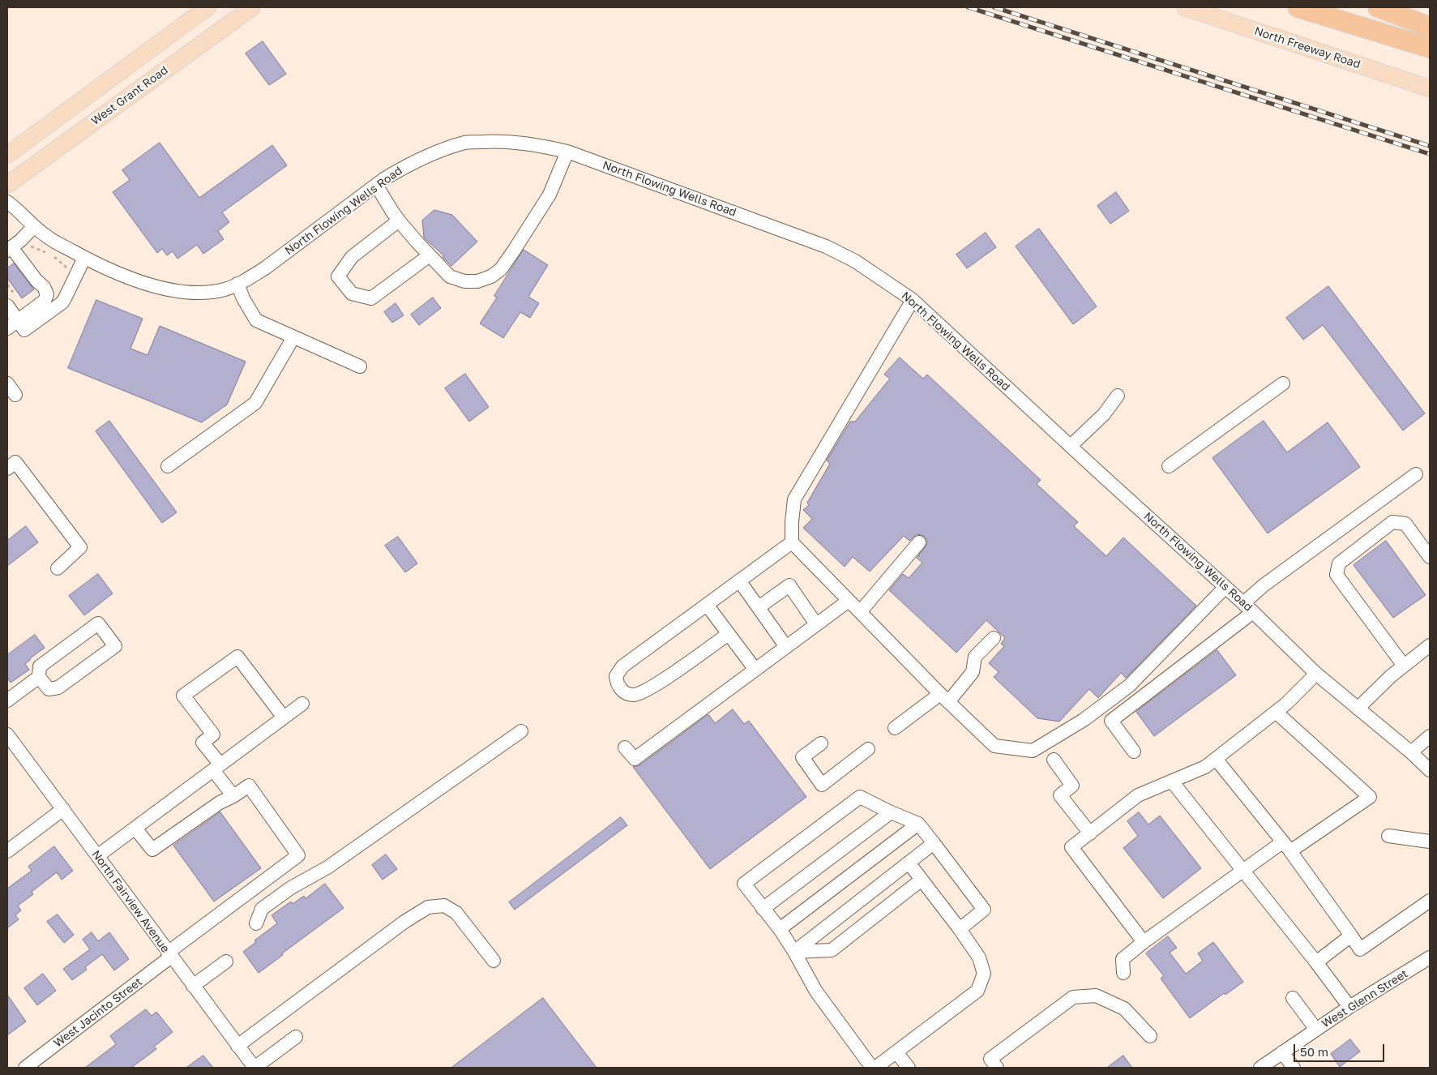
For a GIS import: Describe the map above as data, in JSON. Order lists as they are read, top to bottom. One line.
{"streets":{"main road":["North Freeway Road","West Grant Road"],"street":["North Flowing Wells Road","North Fairview Avenue","West Glenn Street","West Jacinto Street"]},"crossings":[["North Fairview Avenue","West Jacinto Street"]],"scale_bar":"50 m"}
